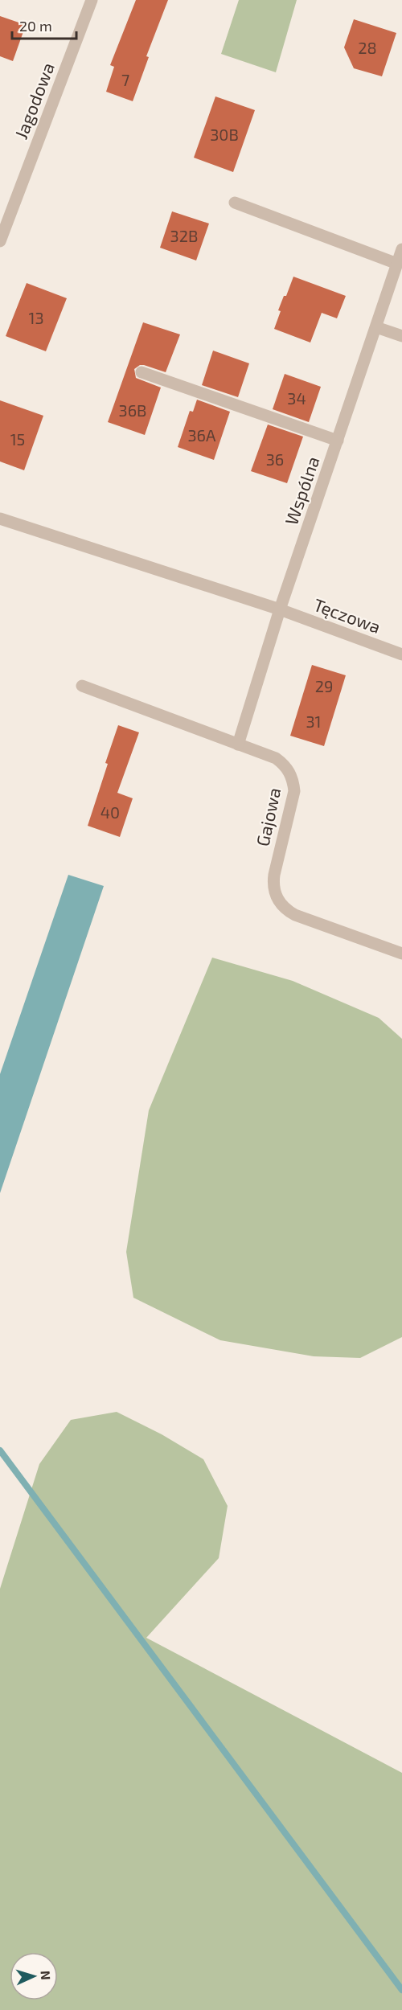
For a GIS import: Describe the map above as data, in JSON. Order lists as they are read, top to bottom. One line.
{"streets":{"street":["Jagodowa","Wspólna","Tęczowa","Gajowa"]},"crossings":[["Wspólna","Tęczowa"],["Wspólna","Gajowa"]],"house_numbers":["28","7","30B","32B","13","34","36B","36A","15","36","29","31","40"],"scale_bar":"20 m","north":"right"}
